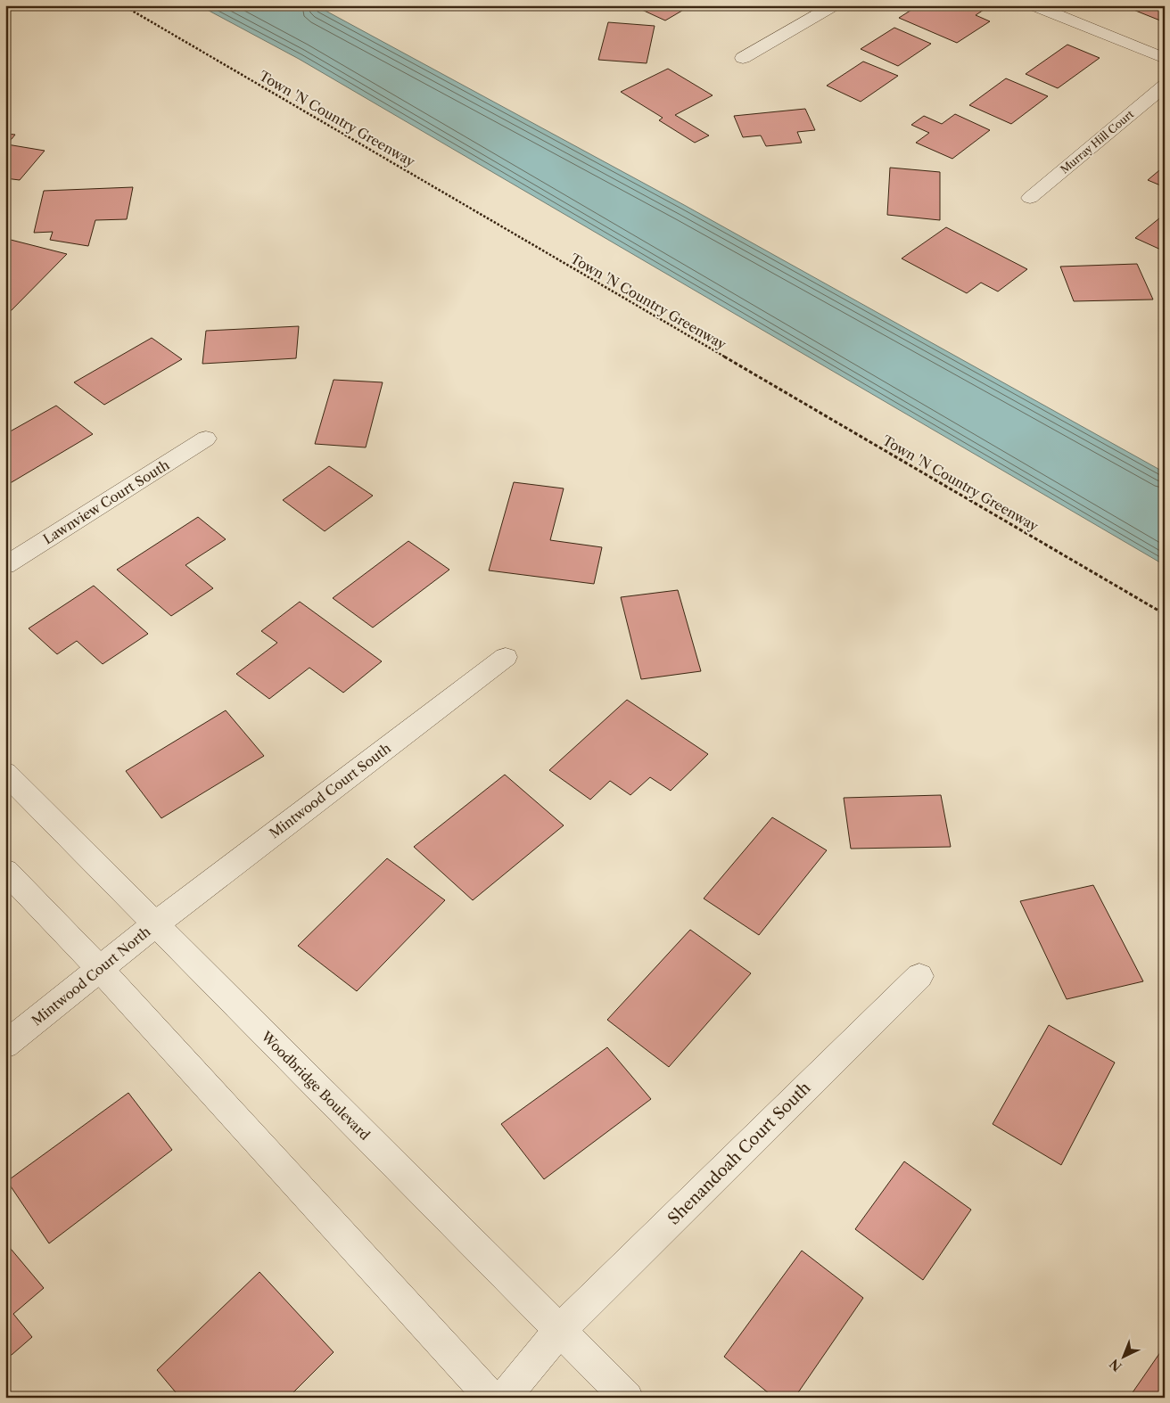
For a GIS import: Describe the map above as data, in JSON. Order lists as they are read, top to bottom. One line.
{"streets":{"street":["Murray Hill Court","Lawnview Court South","Mintwood Court South","Mintwood Court North","Woodbridge Boulevard","Shenandoah Court South"],"path":["Town 'N Country Greenway"]},"crossings":[["Mintwood Court South","Mintwood Court North"],["Mintwood Court South","Woodbridge Boulevard"],["Mintwood Court North","Woodbridge Boulevard"],["Woodbridge Boulevard","Shenandoah Court South"]],"north":"bottom left"}
